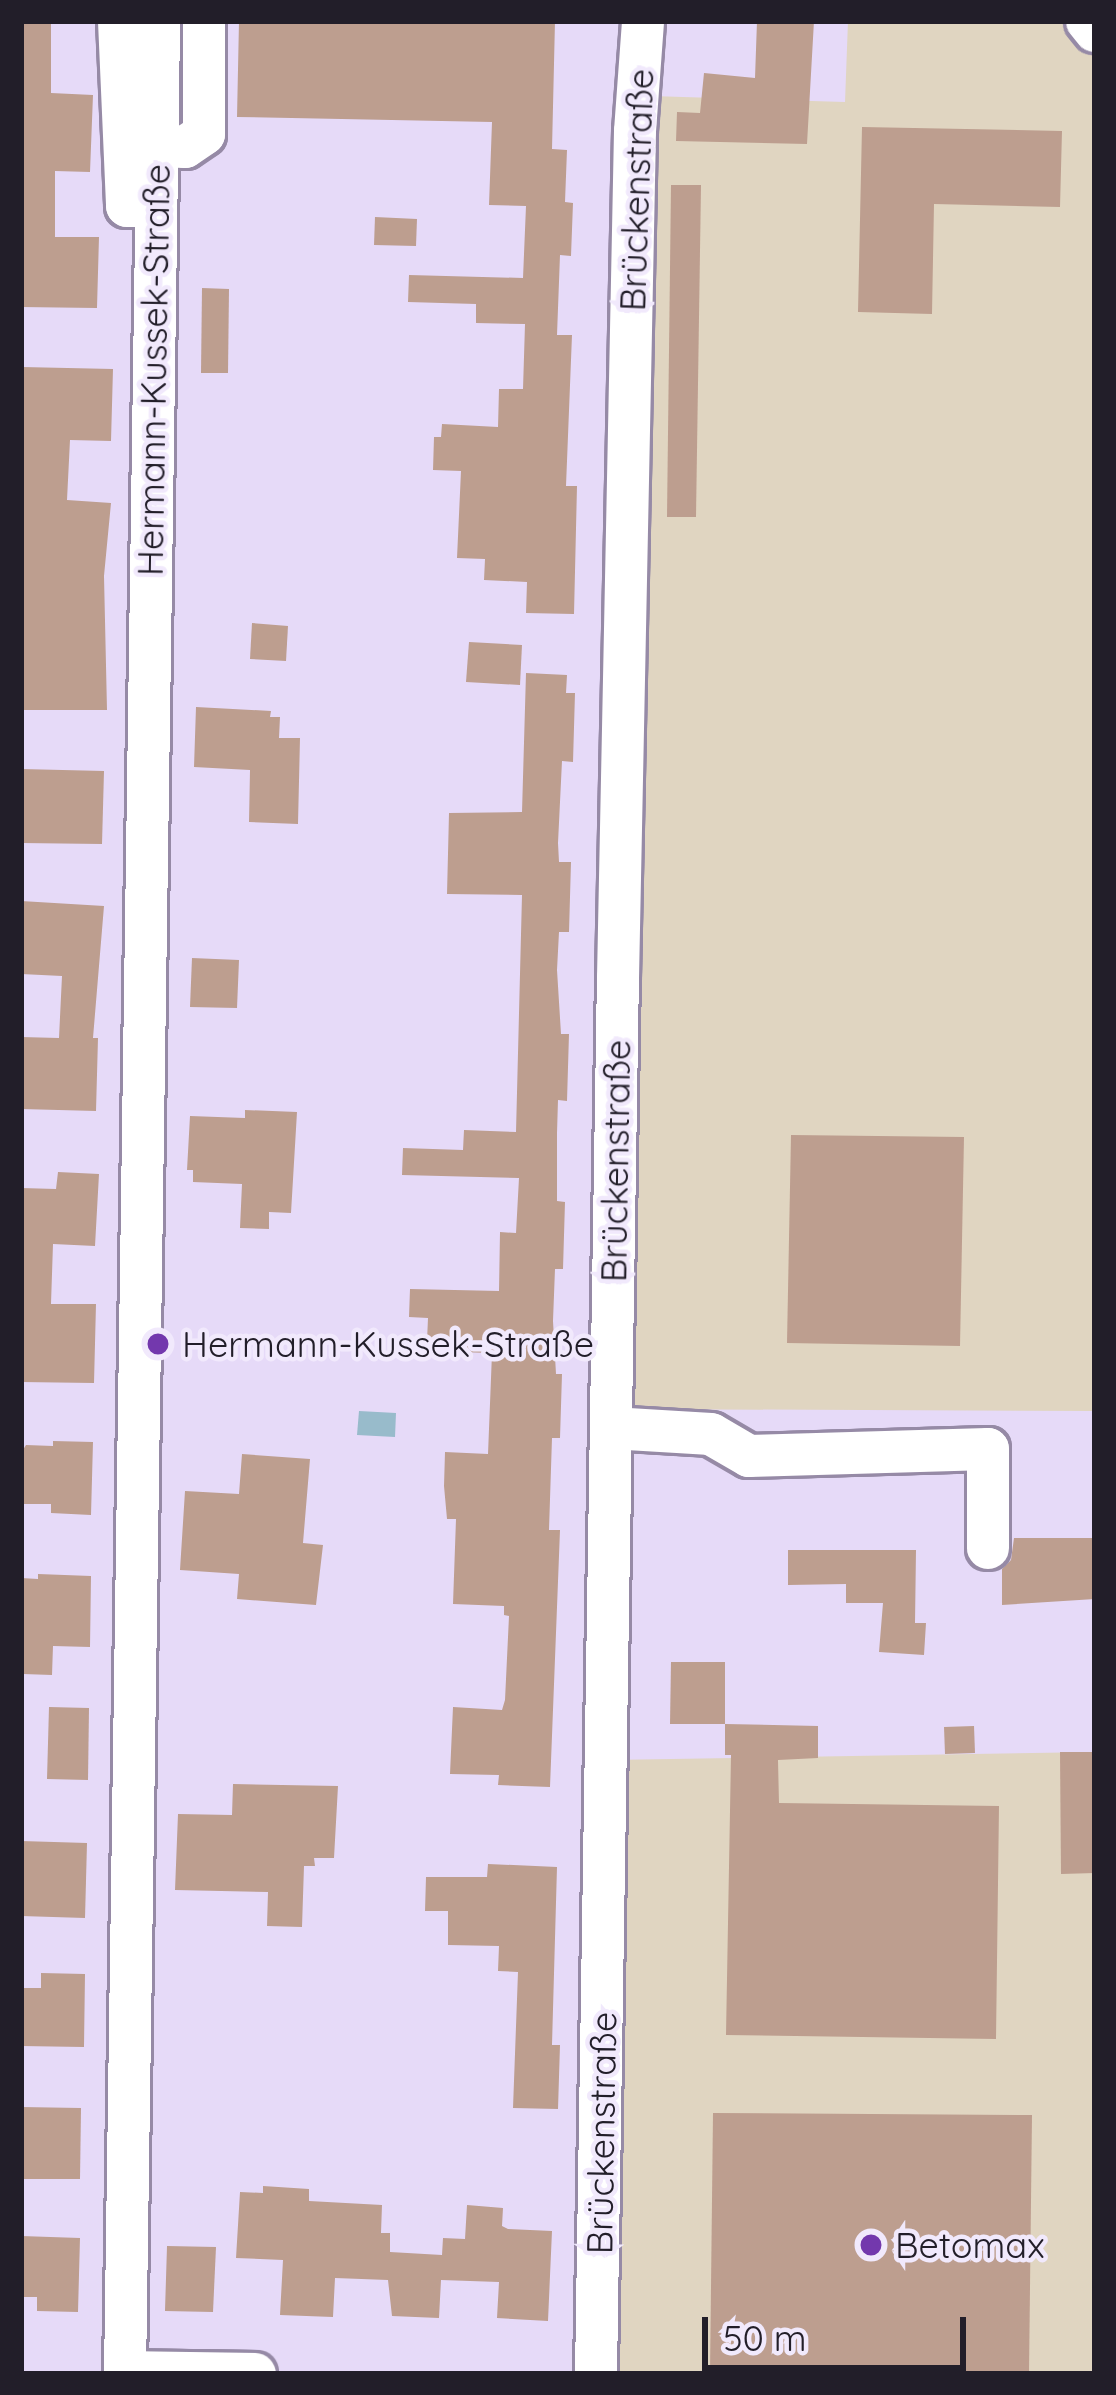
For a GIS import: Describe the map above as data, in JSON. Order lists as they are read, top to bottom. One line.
{"streets":{"street":["Brückenstraße","Hermann-Kussek-Straße"]},"places":["Hermann-Kussek-Straße","Betomax"],"scale_bar":"50 m"}
